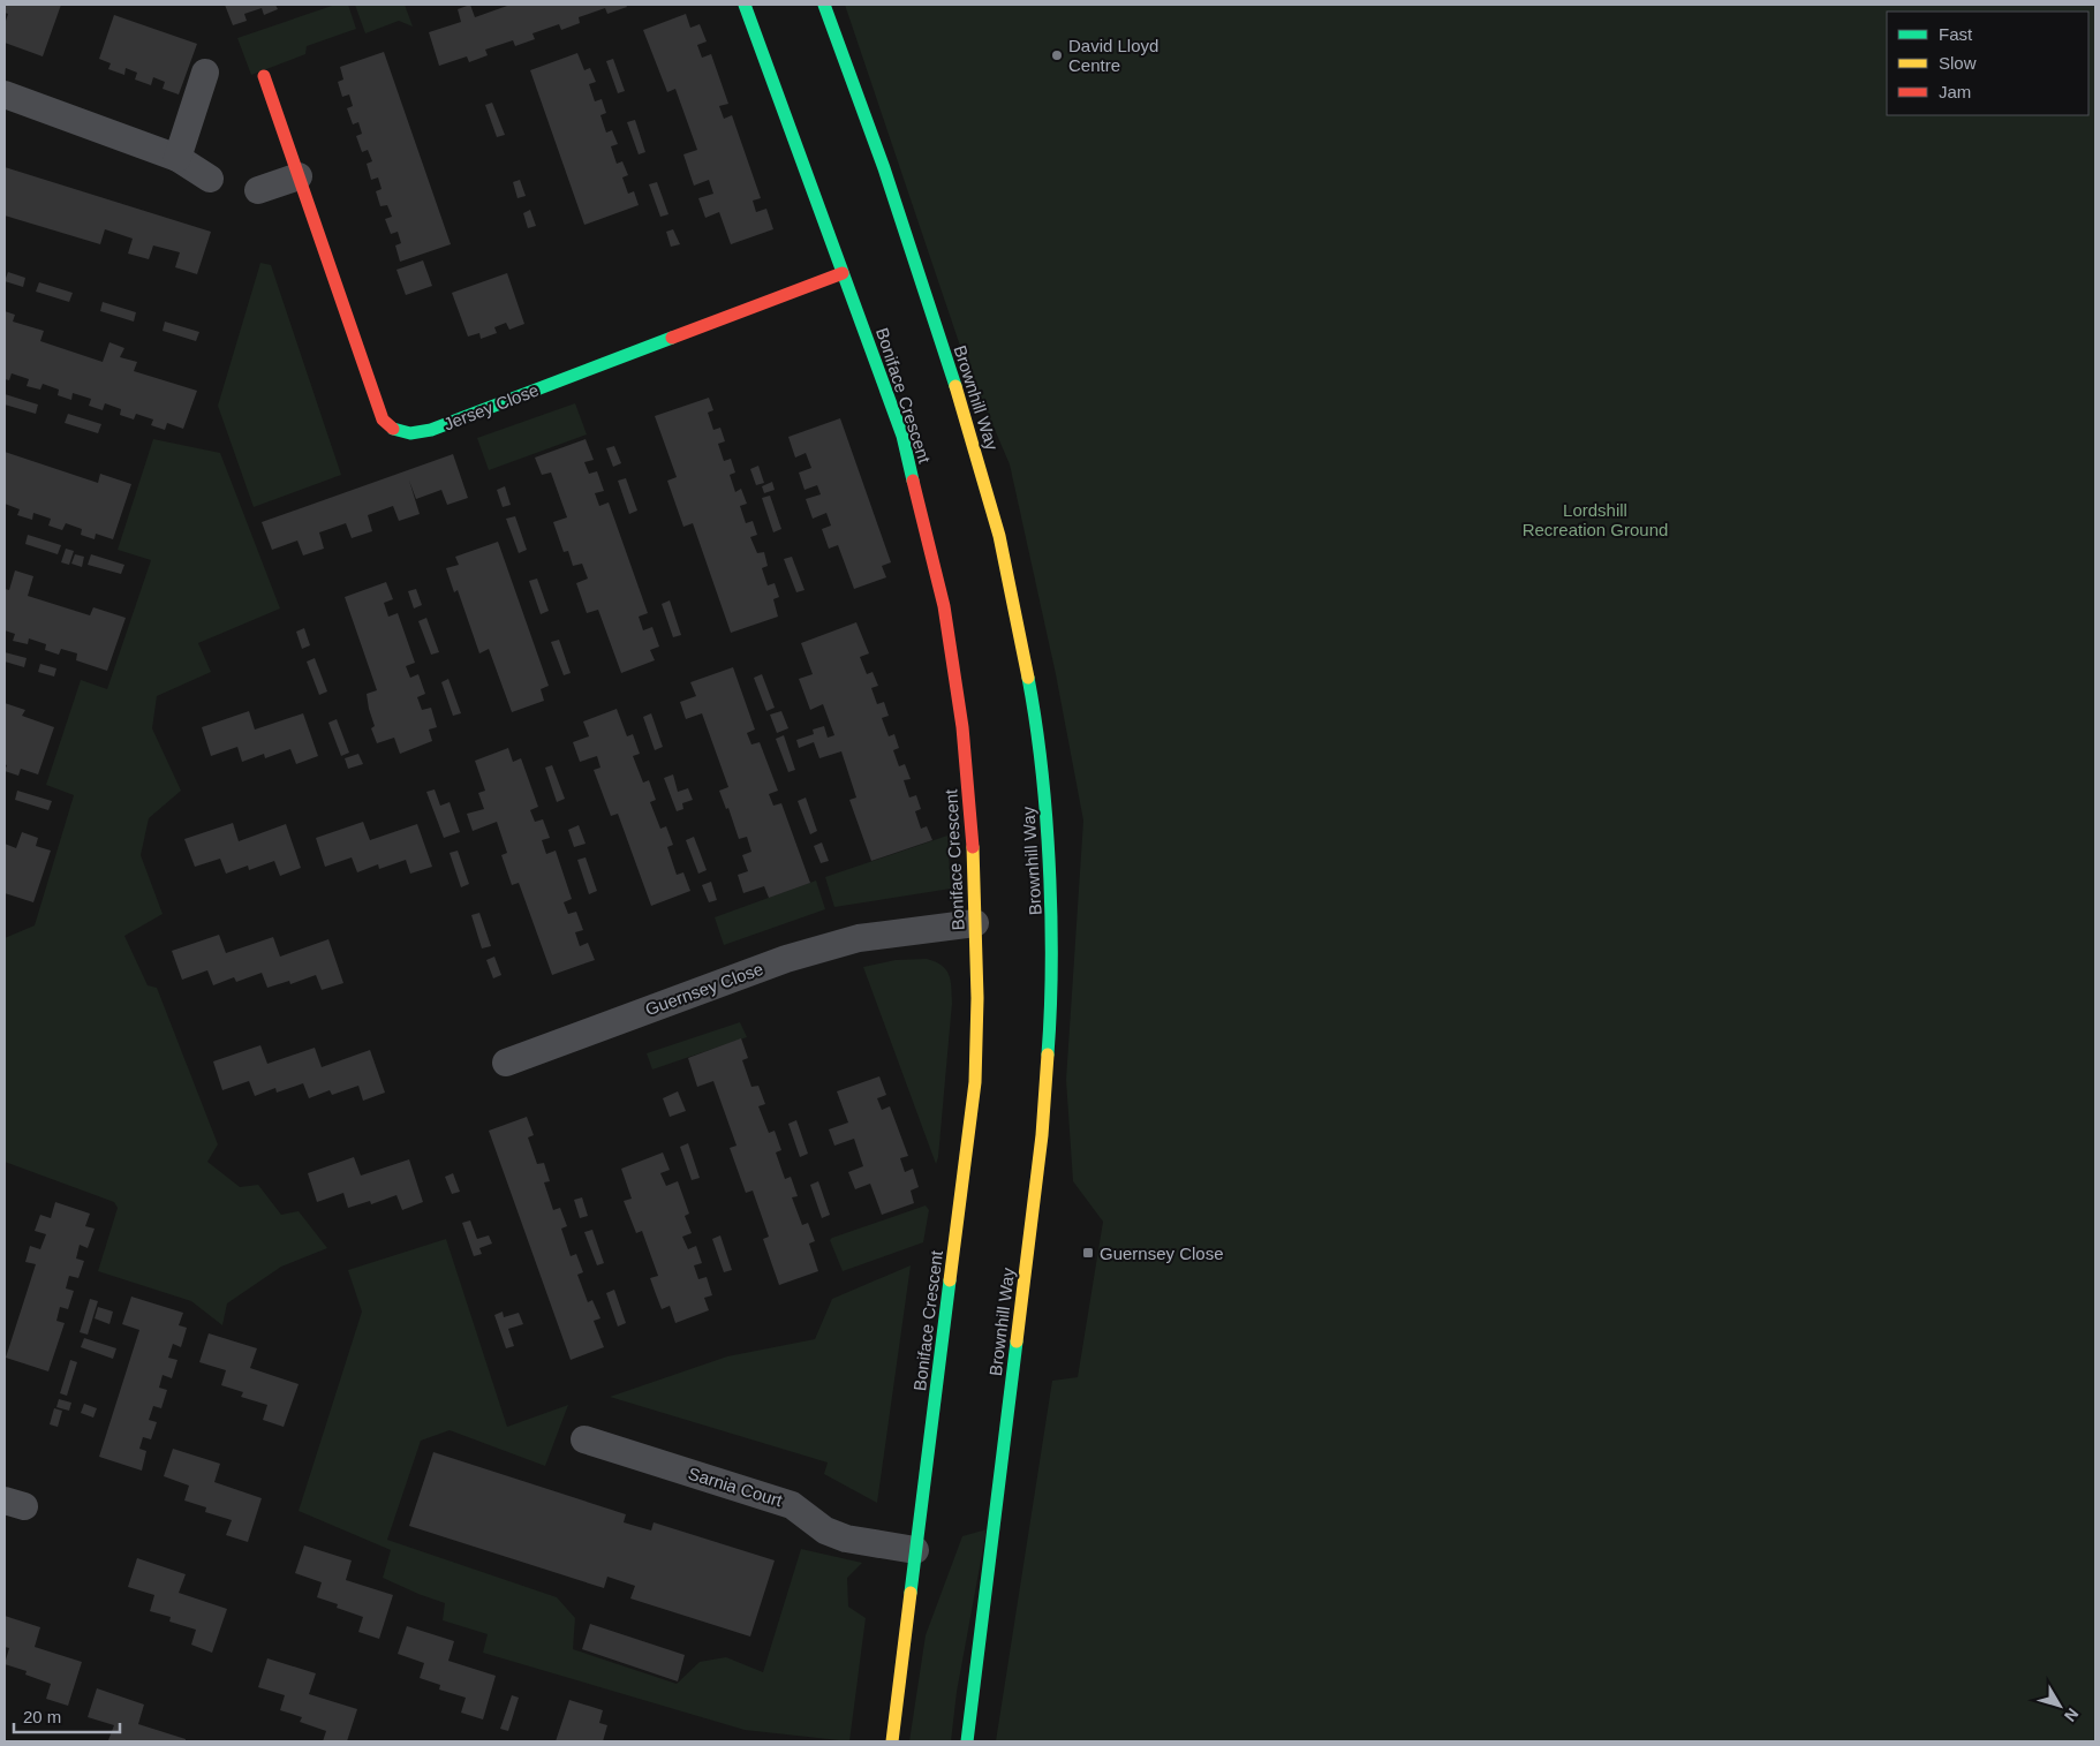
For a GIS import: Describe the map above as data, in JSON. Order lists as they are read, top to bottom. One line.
{"streets":{"street":["Boniface Crescent","Brownhill Way","Jersey Close","Guernsey Close","Sarnia Court"]},"crossings":[["Boniface Crescent","Jersey Close"],["Boniface Crescent","Guernsey Close"],["Boniface Crescent","Sarnia Court"]],"parks":["Lordshill Recreation Ground"],"places":{"other":["David Lloyd Centre"],"transit":["Guernsey Close"]},"legend":["Fast","Slow","Jam"],"scale_bar":"20 m","north":"bottom right"}
